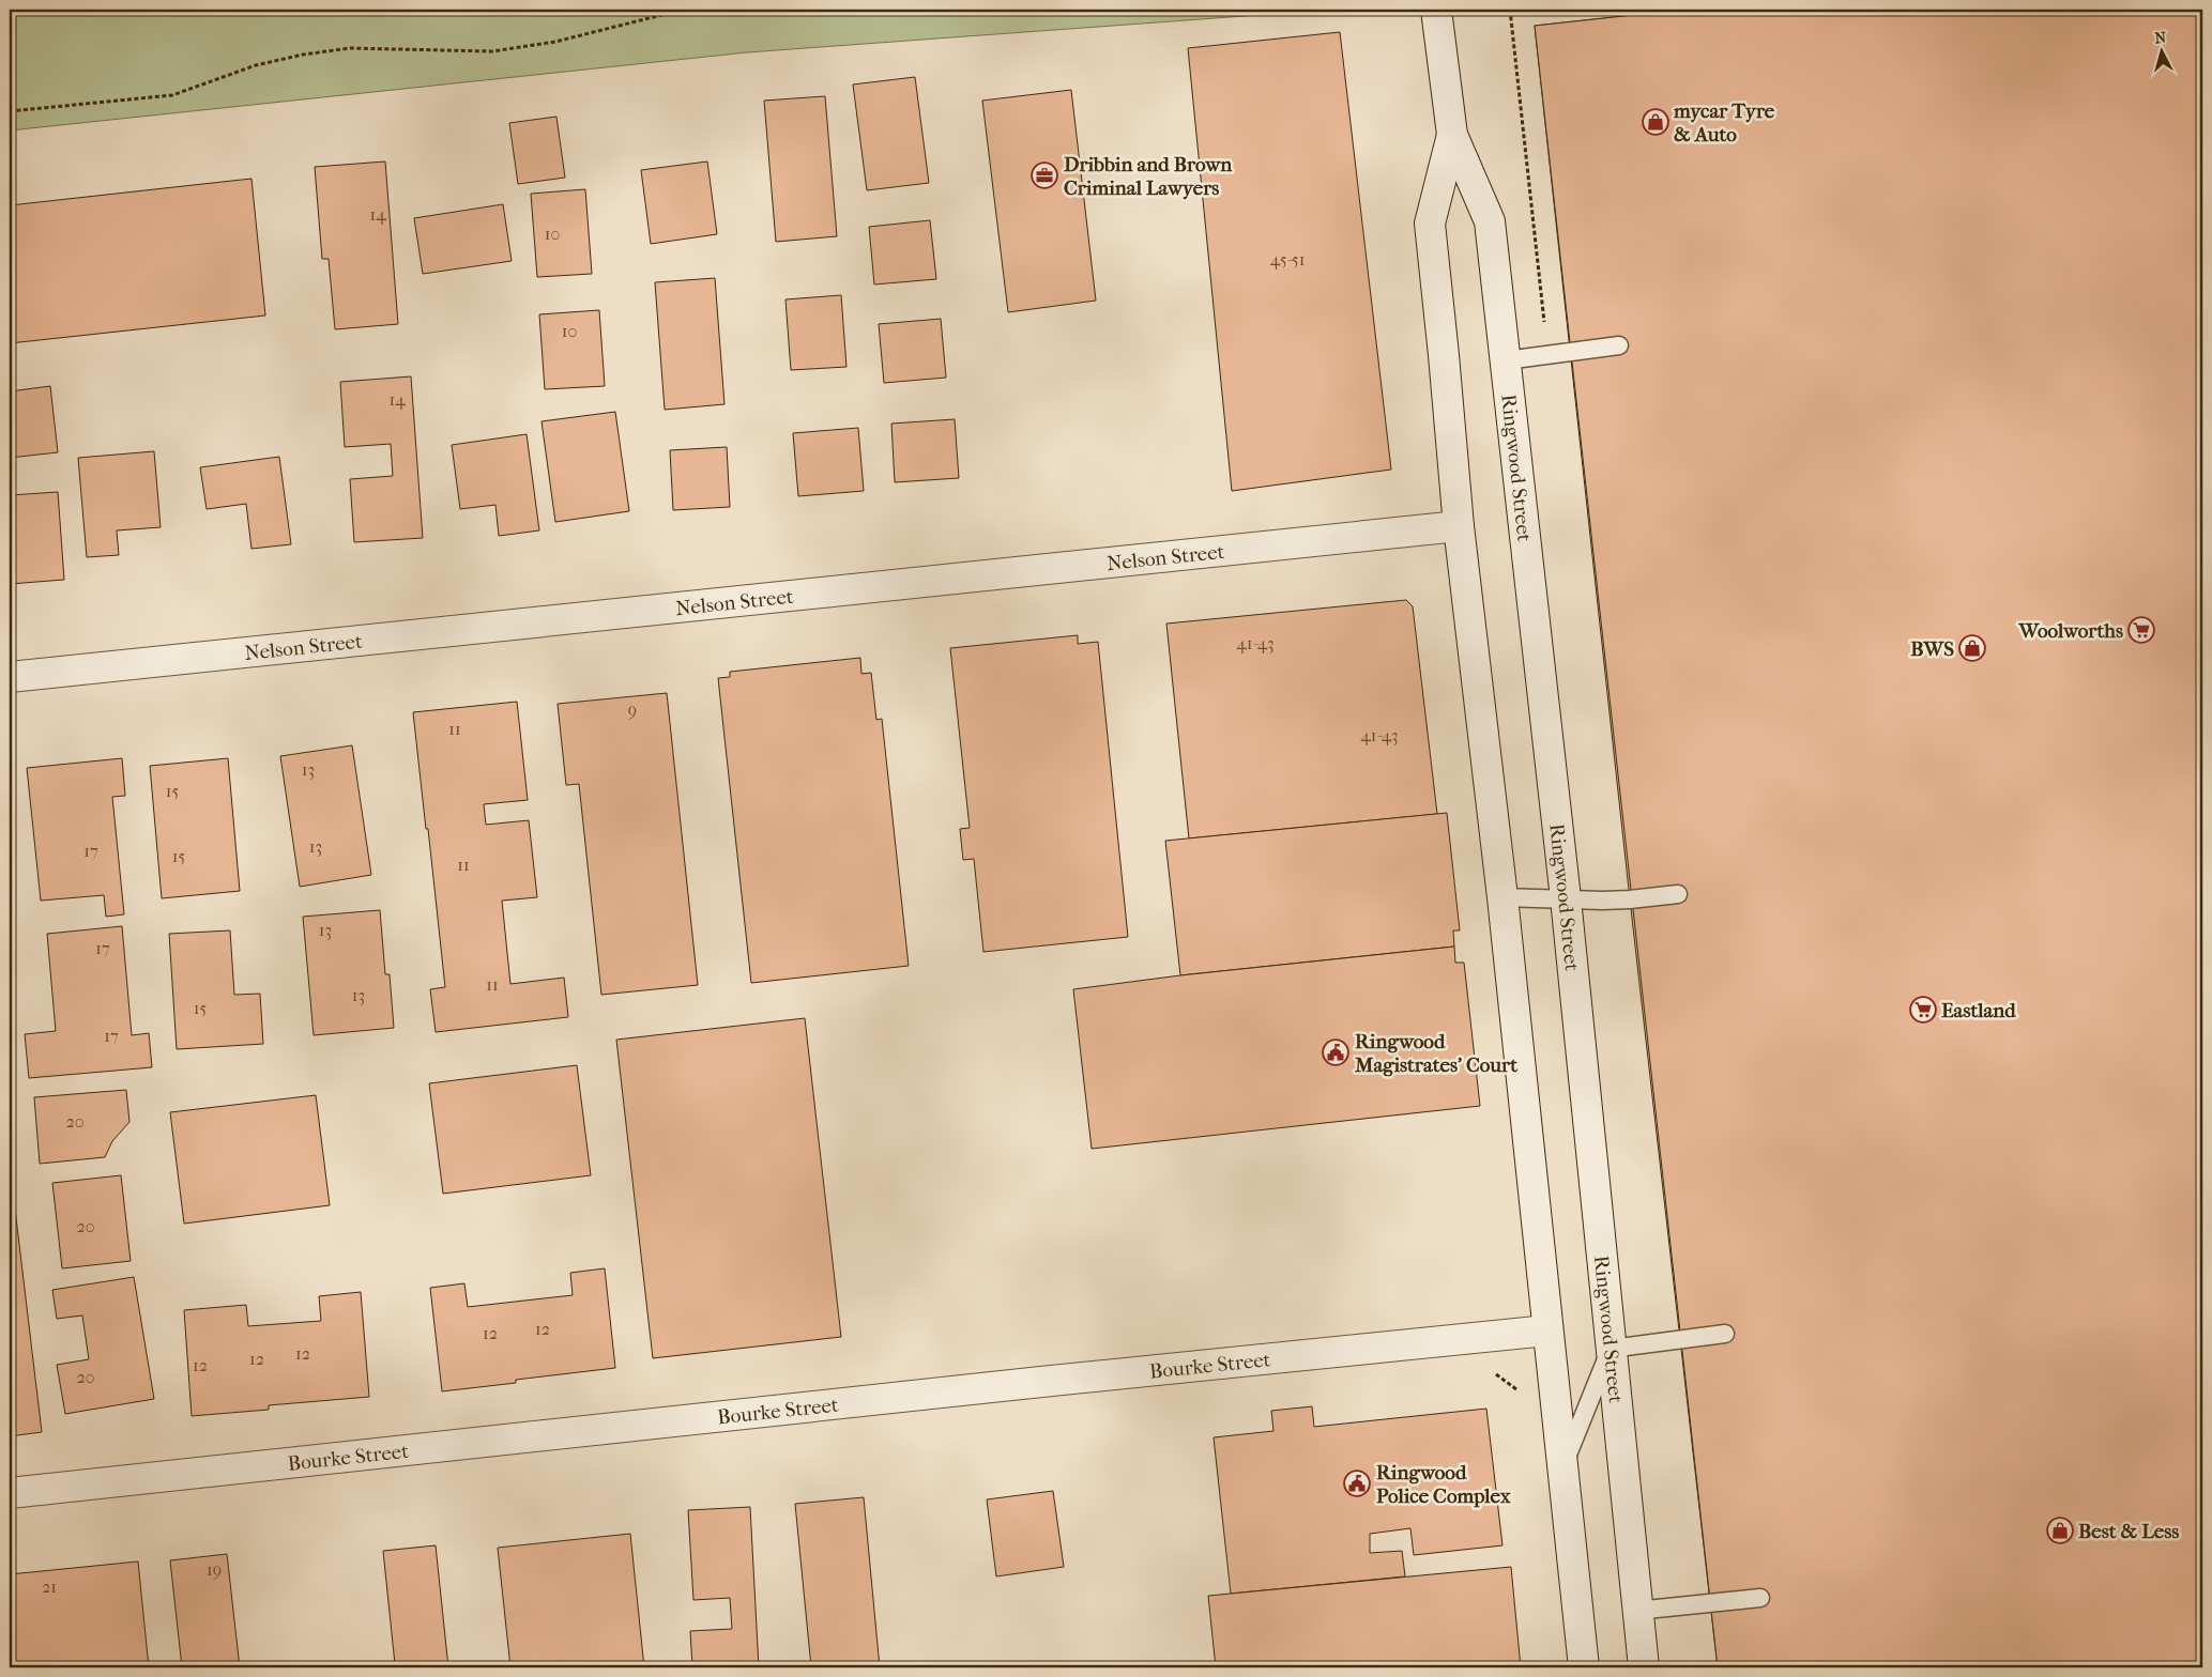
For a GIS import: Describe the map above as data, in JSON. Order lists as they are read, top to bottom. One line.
{"streets":{"main road":["Ringwood Street","Nelson Street","Bourke Street"]},"crossings":[["Ringwood Street","Nelson Street"],["Ringwood Street","Bourke Street"]],"places":{"shop":["mycar Tyre & Auto","BWS","Best & Less"],"office":["Dribbin and Brown Criminal Lawyers"],"supermarket":["Woolworths","Eastland"],"public building":["Ringwood Magistrates' Court","Ringwood Police Complex"]},"house_numbers":["14","10","45-51","10","14","41-43","9","11","41-43","13","15","13","17","15","11","13","17","11","13","15","17","20","20","12","12","12","12","12","20","19","21"],"north":"top"}
